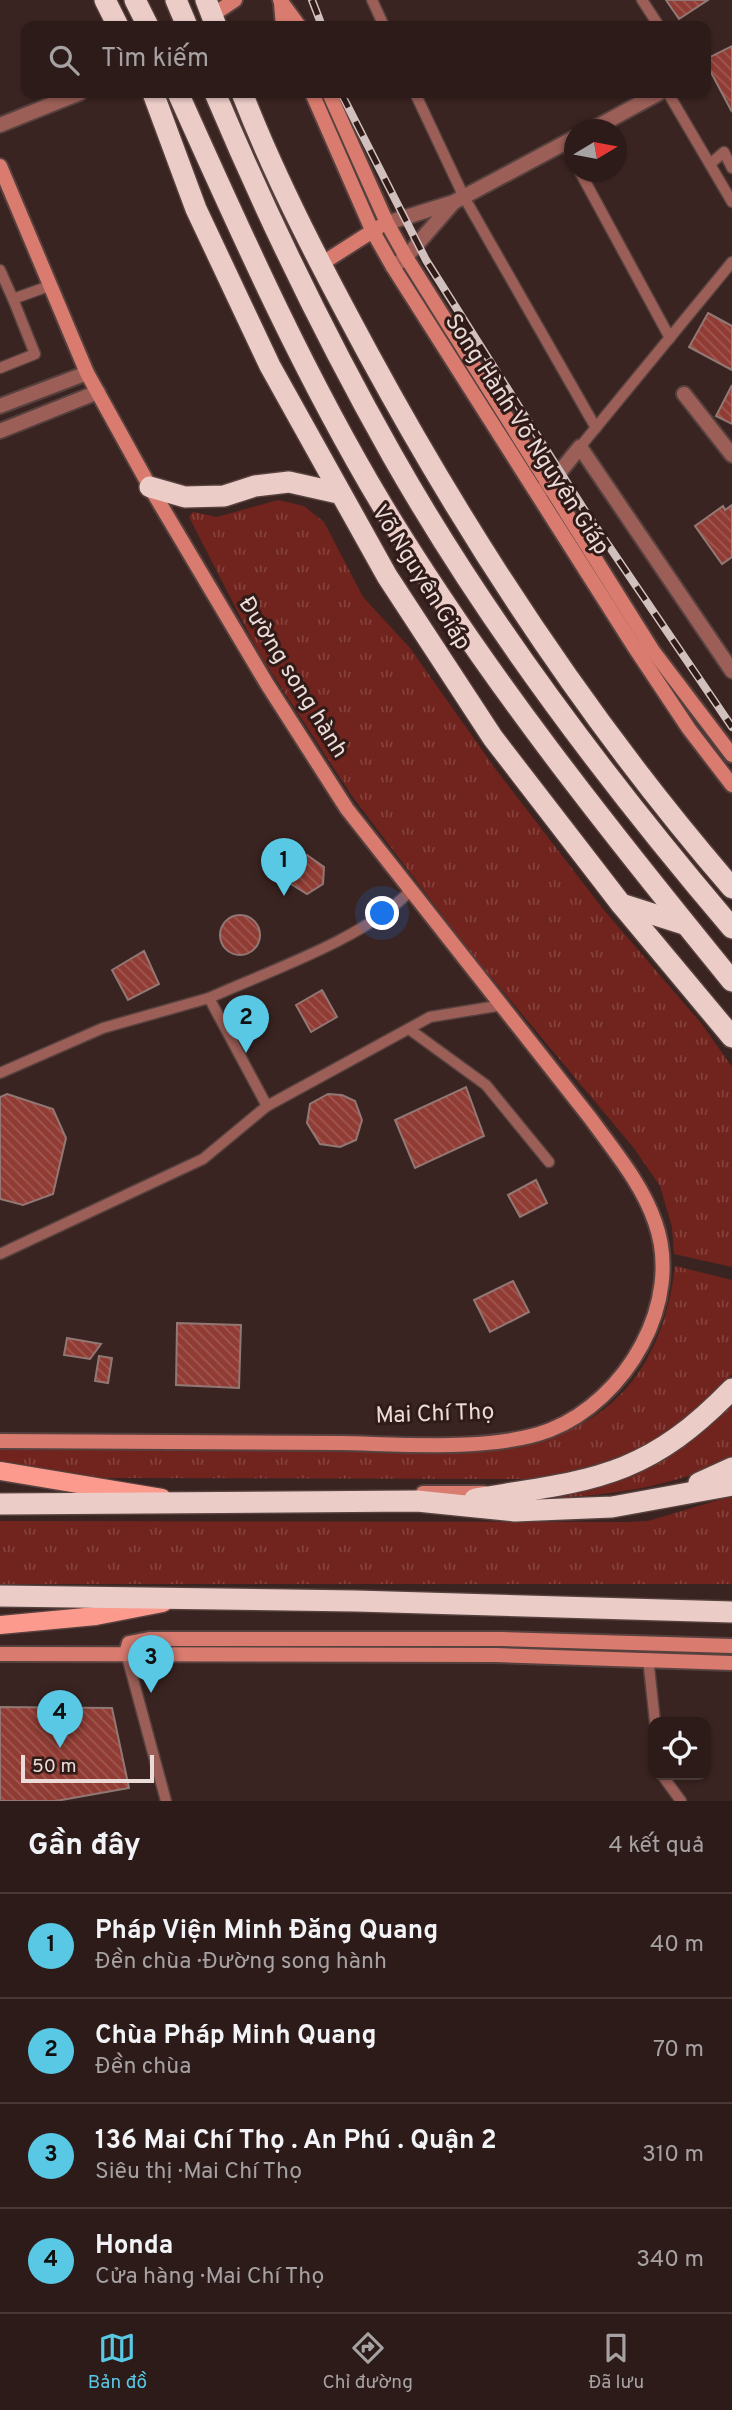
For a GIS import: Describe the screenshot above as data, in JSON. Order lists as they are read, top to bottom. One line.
{"streets":{"highway":["Võ Nguyên Giáp"],"main road":["Song Hành Võ Nguyên Giáp","Đường song hành","Mai Chí Thọ"]},"crossings":[["Đường song hành","Mai Chí Thọ"]],"scale_bar":"50 m","north":"right","page":{"search":"Tìm kiếm","pins":["1","2","3","4"],"scale":"50 m","heading":["Gần đây","4 kết quả"],"list":[{"mark":"1","name":"Pháp Viện Minh Đăng Quang","note":"Đền chùa · Đường song hành","value":"40 m"},{"mark":"2","name":"Chùa Pháp Minh Quang","note":"Đền chùa","value":"70 m"},{"mark":"3","name":"136 Mai Chí Thọ . An Phú . Quận 2","note":"Siêu thị · Mai Chí Thọ","value":"310 m"},{"mark":"4","name":"Honda","note":"Cửa hàng · Mai Chí Thọ","value":"340 m"}],"nav":["Bản đồ","Chỉ đường","Đã lưu"]}}
